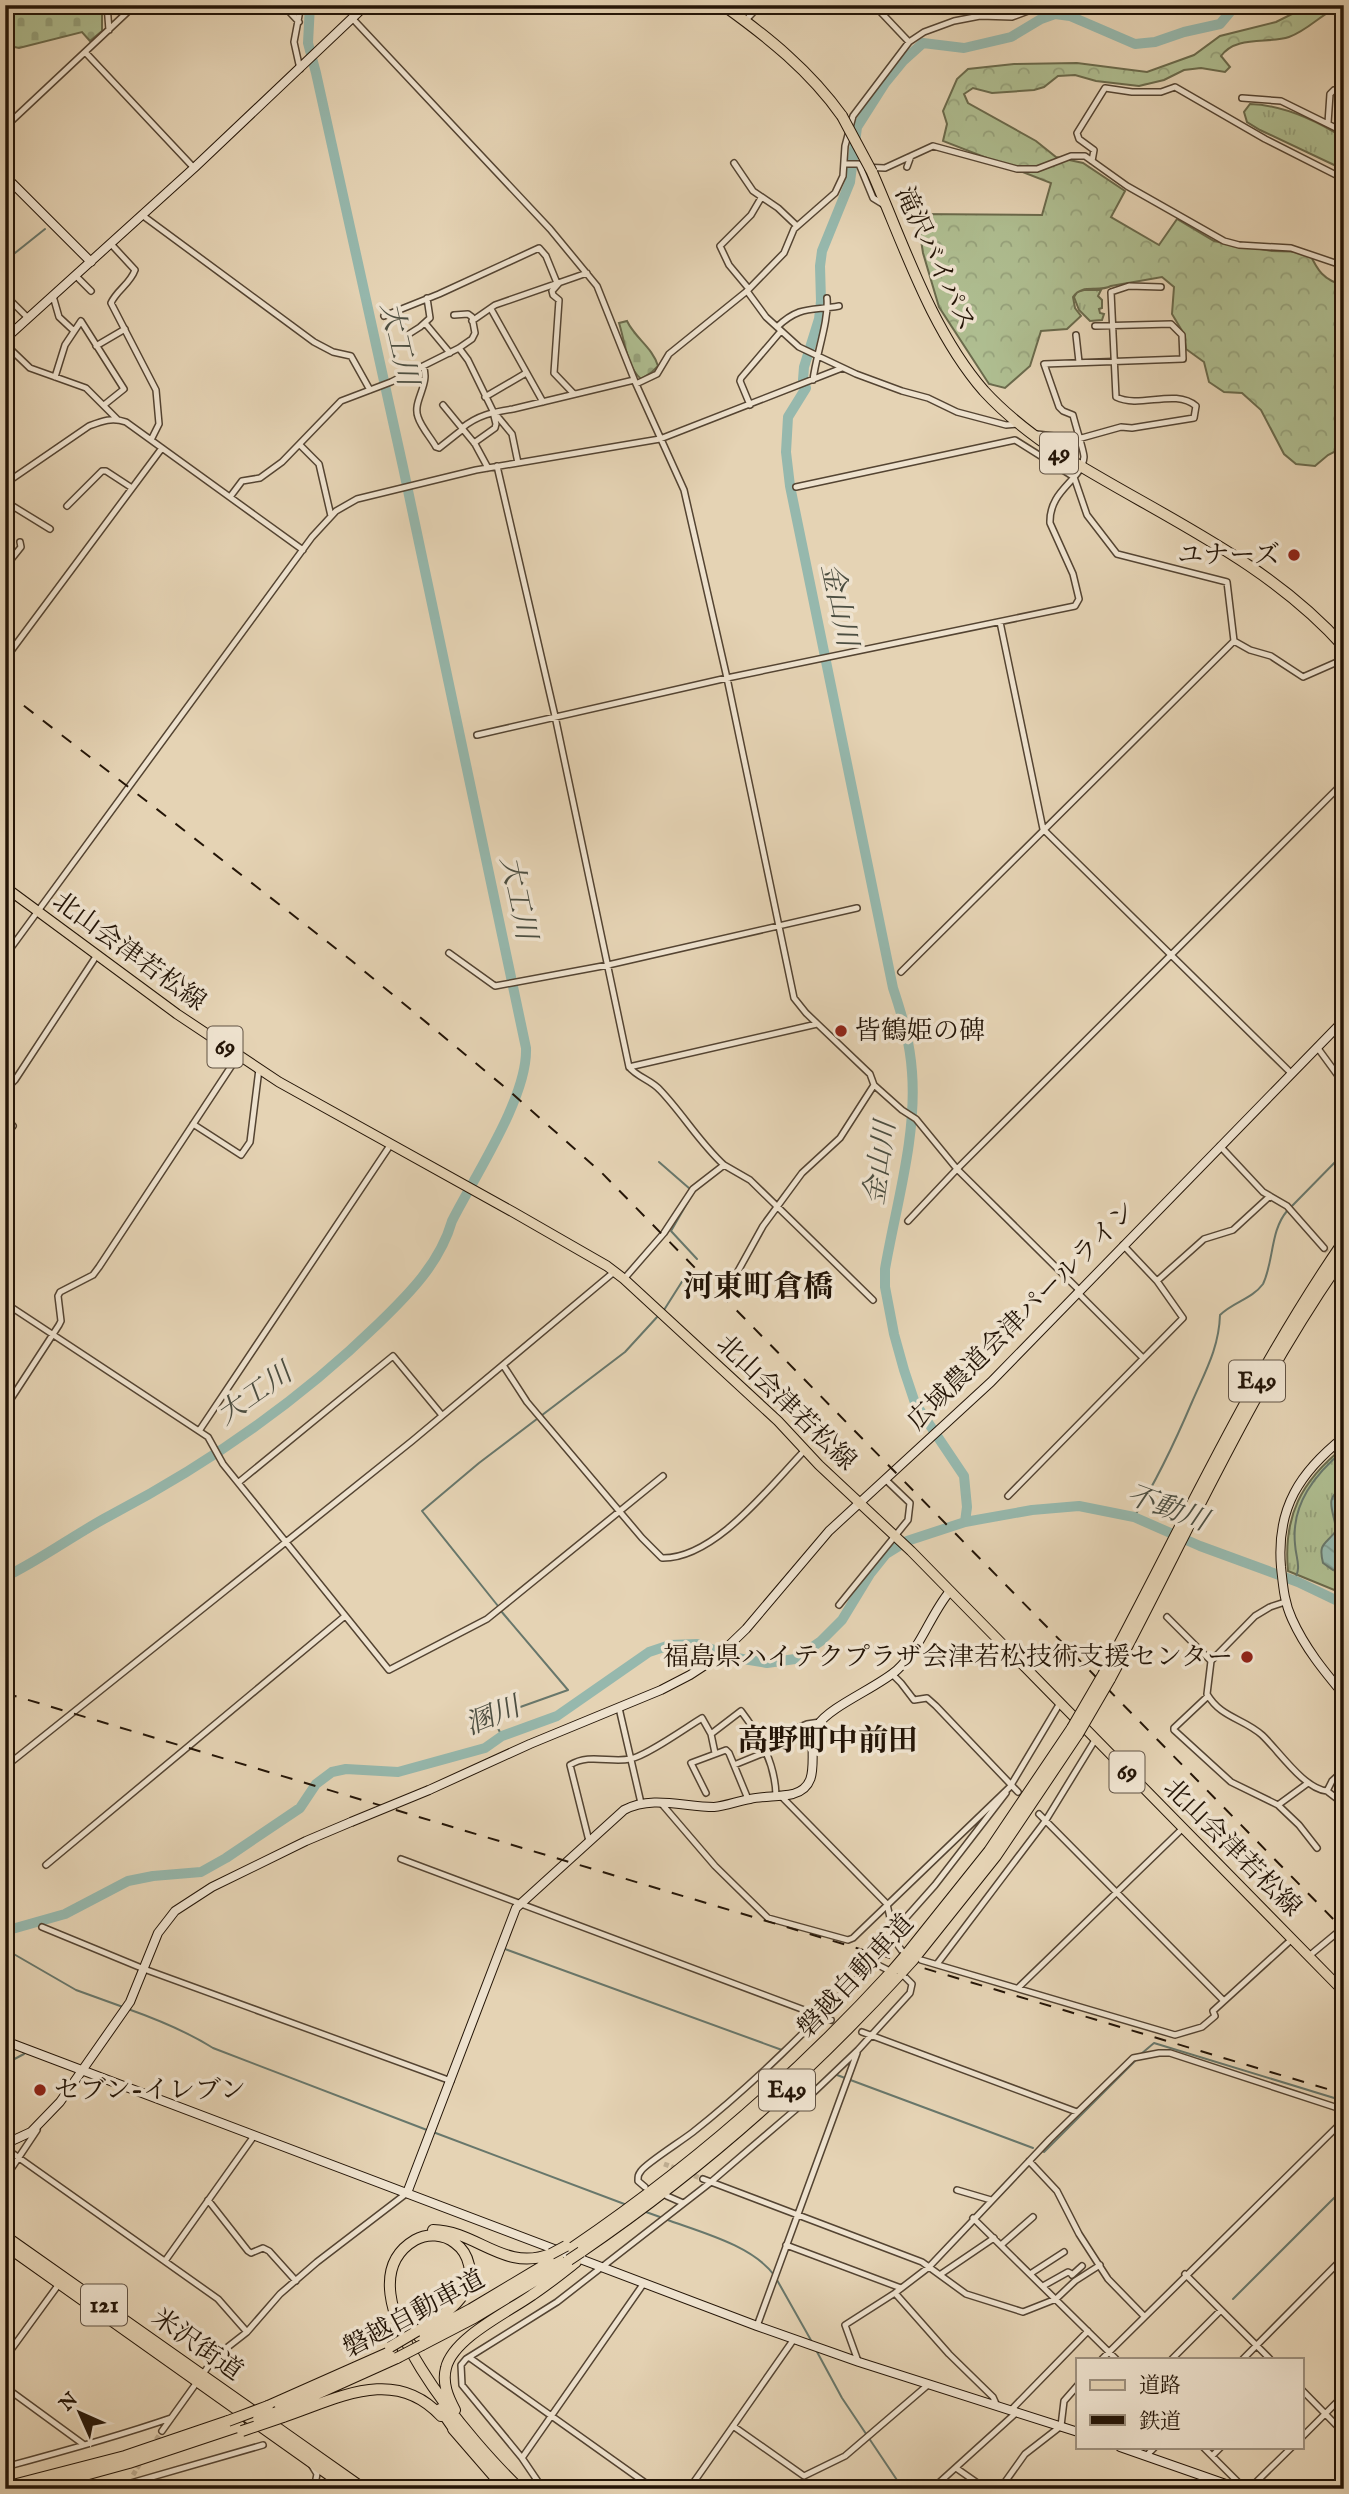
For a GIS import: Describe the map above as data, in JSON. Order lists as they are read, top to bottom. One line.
{"streets":{"highway":["滝沢バイパス","49","E49","磐越自動車道","121","米沢街道"],"main road":["北山会津若松線","69"],"street":["広域農道会津パールライン"]},"crossings":[["北山会津若松線","広域農道会津パールライン"]],"districts":["河東町倉橋","高野町中前田"],"water":["大工川","金山川","不動川","溷川"],"places":["ユナーズ","皆鶴姫の碑","福島県ハイテクプラザ会津若松技術支援センター","セブン-イレブン"],"legend":["道路","鉄道"],"north":"top left"}
